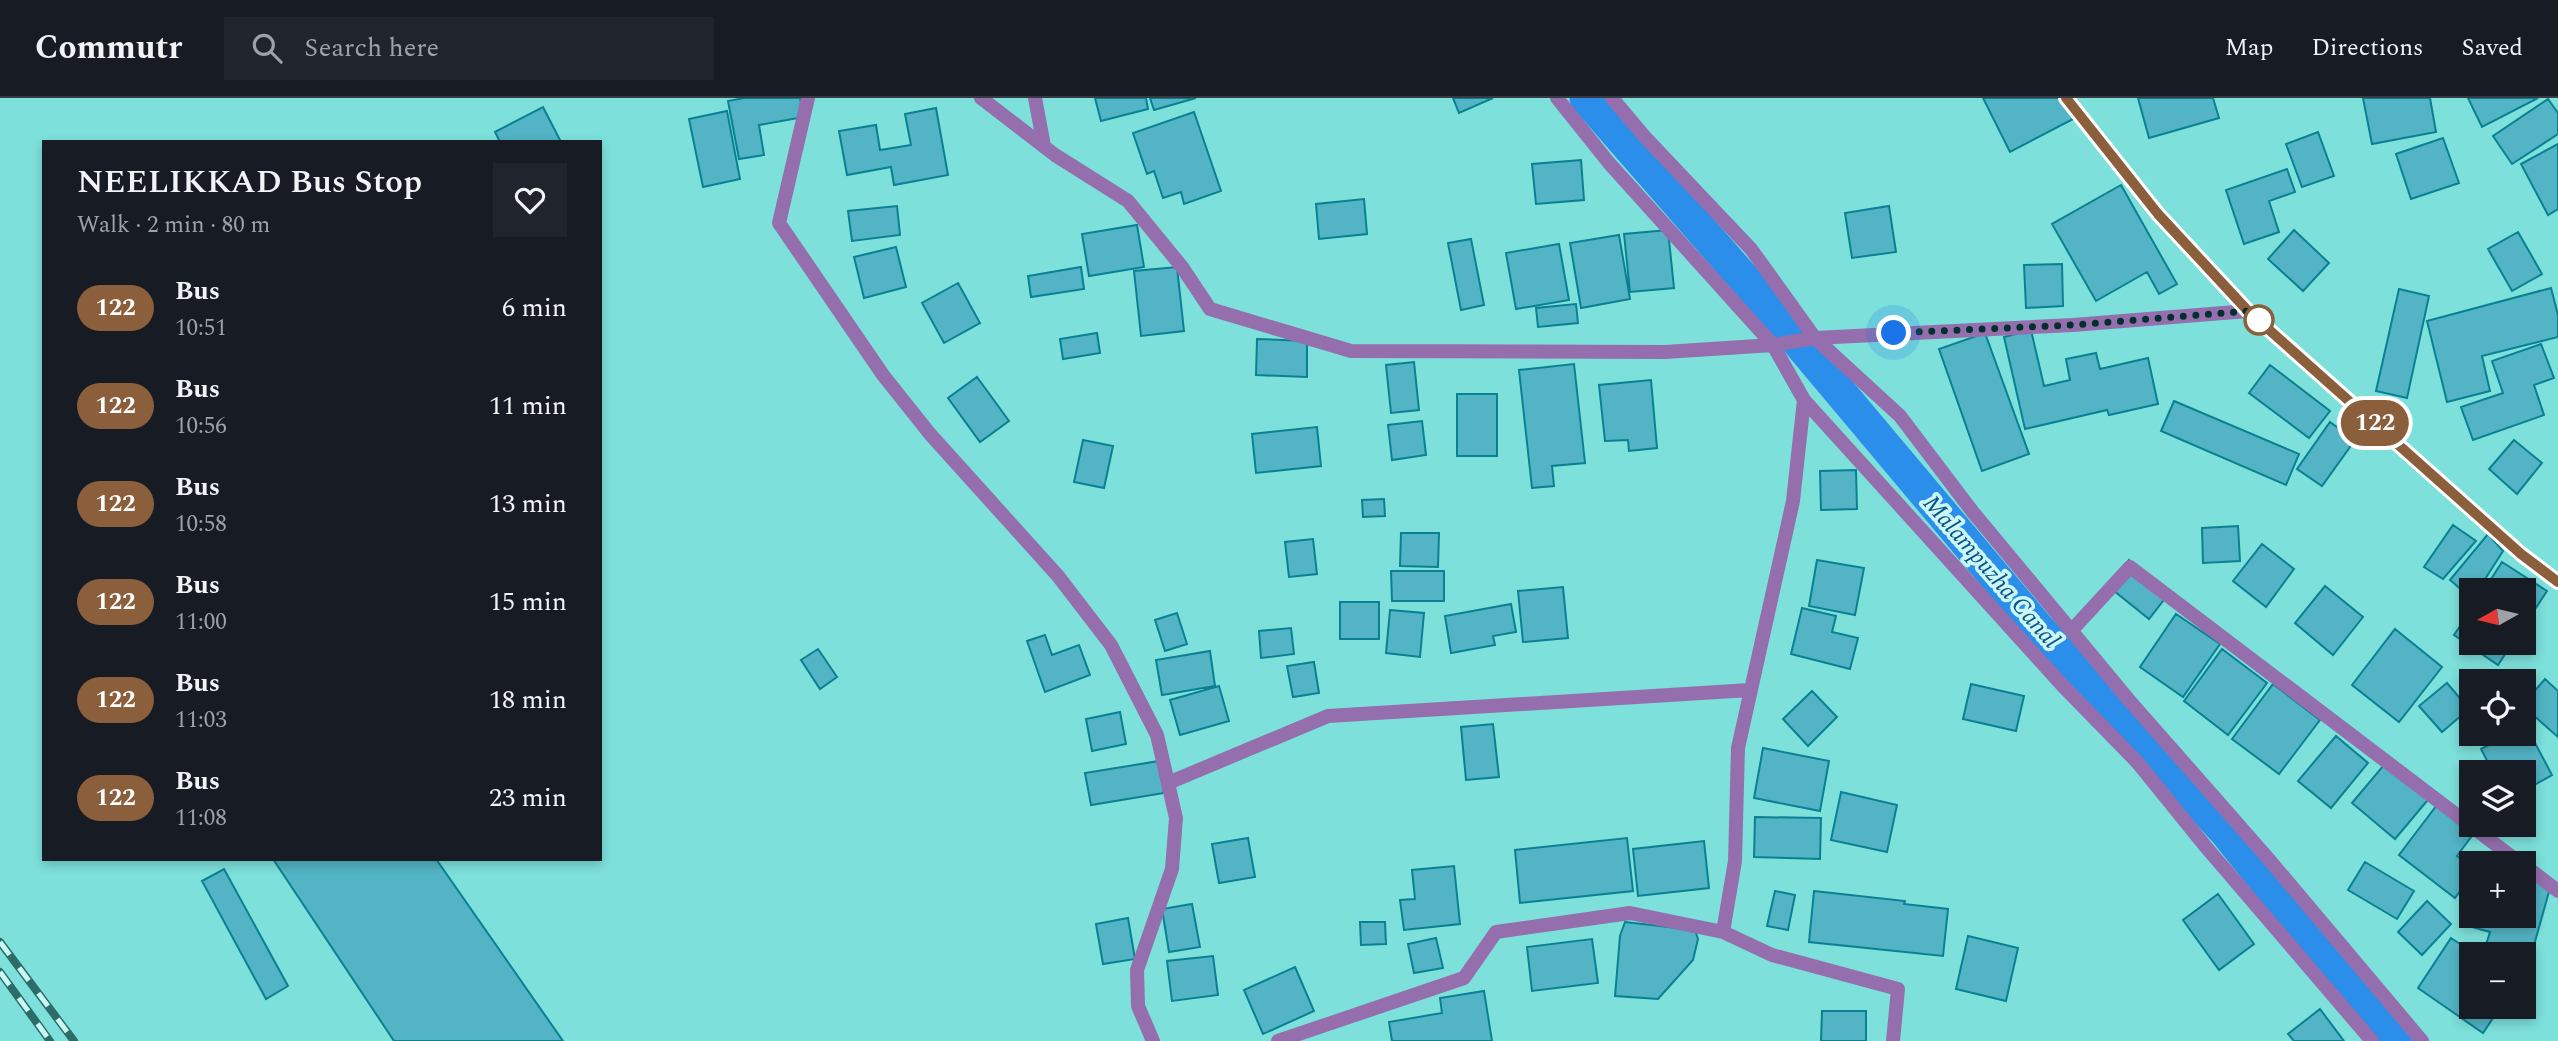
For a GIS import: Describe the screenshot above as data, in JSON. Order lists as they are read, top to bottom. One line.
{"water":["Malampuzha Canal"],"lines":["bus line 122"],"north":"left","page":{"header":"Commutr","search":"Search here","nav":["Map","Directions","Saved"],"on_map":"122","heading":["NEELIKKAD Bus Stop","Walk · 2 min · 80 m"],"list":[{"mark":"122","name":"Bus","note":"10:51","value":"6 min"},{"mark":"122","name":"Bus","note":"10:56","value":"11 min"},{"mark":"122","name":"Bus","note":"10:58","value":"13 min"},{"mark":"122","name":"Bus","note":"11:00","value":"15 min"},{"mark":"122","name":"Bus","note":"11:03","value":"18 min"},{"mark":"122","name":"Bus","note":"11:08","value":"23 min"}],"map_buttons":["+","−"]}}
